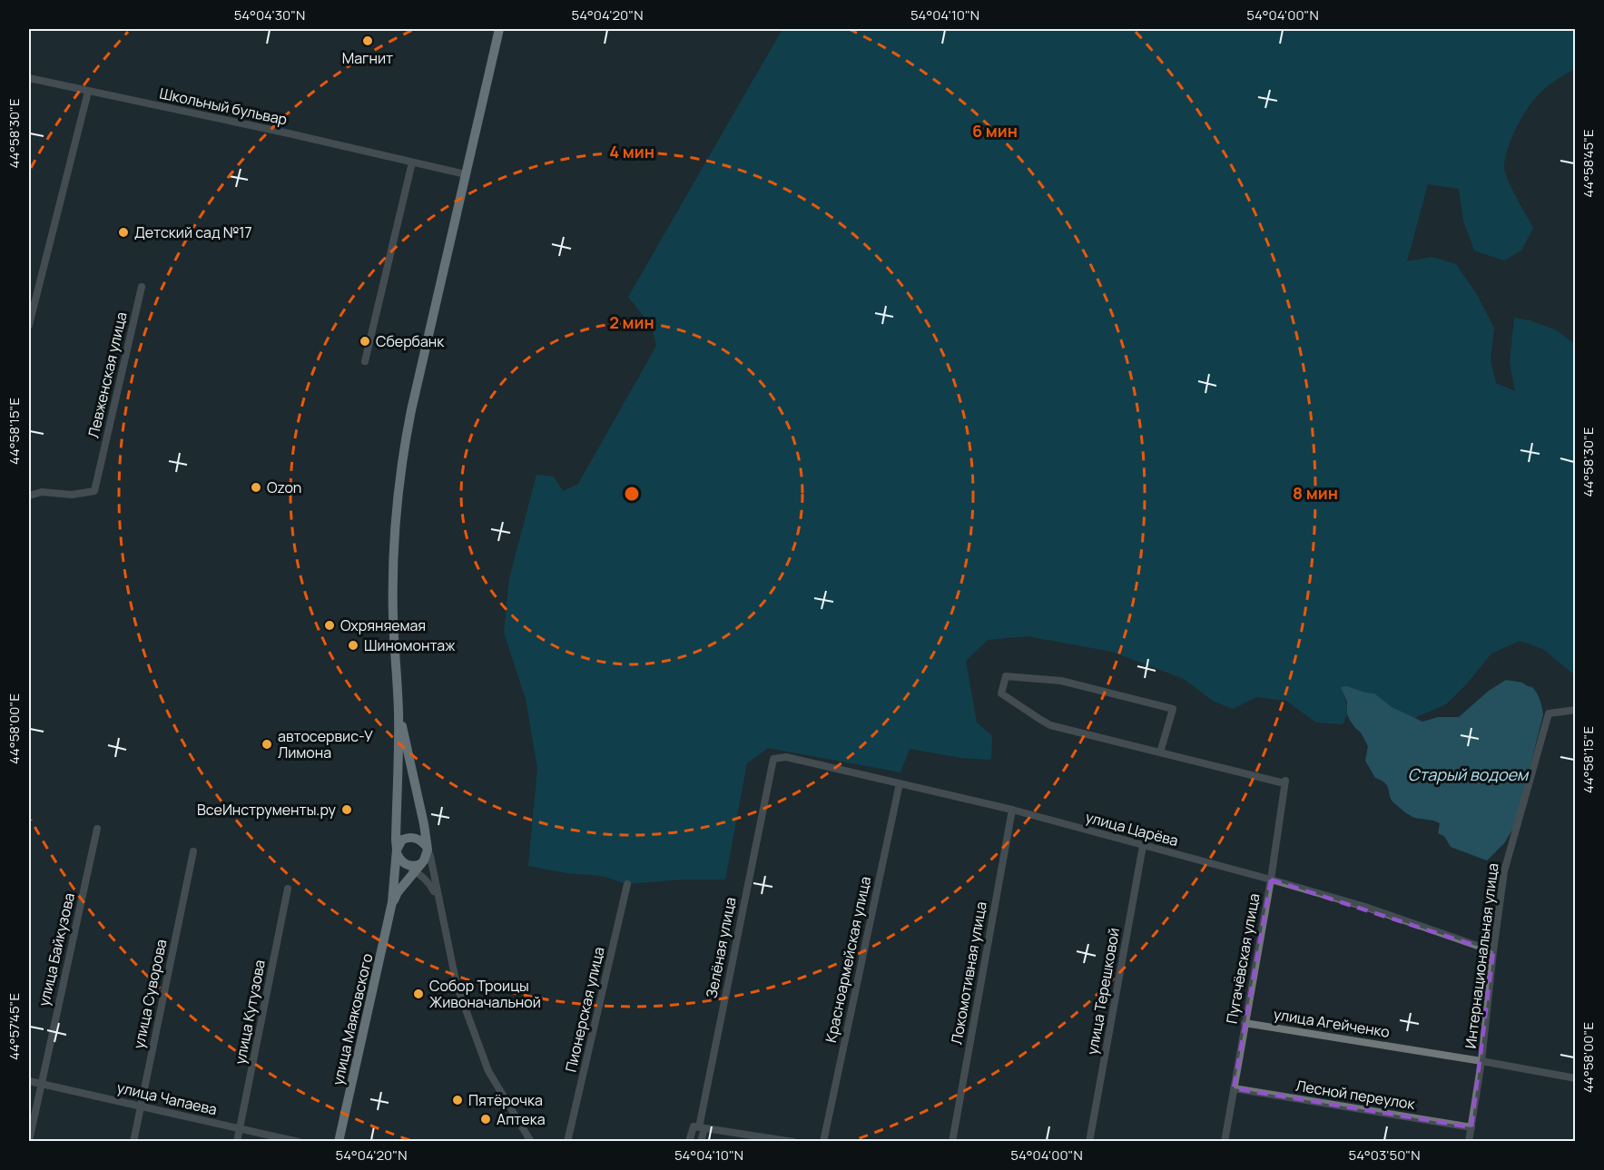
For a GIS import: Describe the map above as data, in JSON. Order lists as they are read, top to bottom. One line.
{"streets":{"main road":["улица Маяковского"],"street":["Школьный бульвар","Левженская улица","улица Царёва","Зелёная улица","улица Байкузова","Интернациональная улица","Пугачёвская улица","Красноармейская улица","Локомотивная улица","улица Терешковой","улица Суворова","Пионерская улица","улица Кутузова","улица Агейченко","Лесной переулок","улица Чапаева"]},"crossings":[["улица Царёва","Зелёная улица"],["улица Царёва","Интернациональная улица"],["улица Царёва","Пугачёвская улица"],["улица Царёва","Красноармейская улица"],["улица Царёва","Локомотивная улица"],["улица Царёва","улица Терешковой"],["улица Байкузова","улица Чапаева"],["Интернациональная улица","улица Агейченко"],["Интернациональная улица","Лесной переулок"],["Пугачёвская улица","улица Агейченко"],["Пугачёвская улица","Лесной переулок"],["улица Суворова","улица Чапаева"],["улица Кутузова","улица Чапаева"]],"water":["Старый водоем"],"places":["Магнит","Детский сад №17","Сбербанк","Ozon","Охряняемая","Шиномонтаж","автосервис-У Лимона","ВсеИнструменты.ру","Собор Троицы Живоначальной","Пятёрочка","Аптека"],"coordinates":["54°04'30\"N","54°04'20\"N","54°04'10\"N","54°04'00\"N","44°58'30\"E","44°58'45\"E","44°58'15\"E","44°58'00\"E","44°57'45\"E","54°03'50\"N"],"rings":["6 мин","4 мин","2 мин","8 мин"]}
